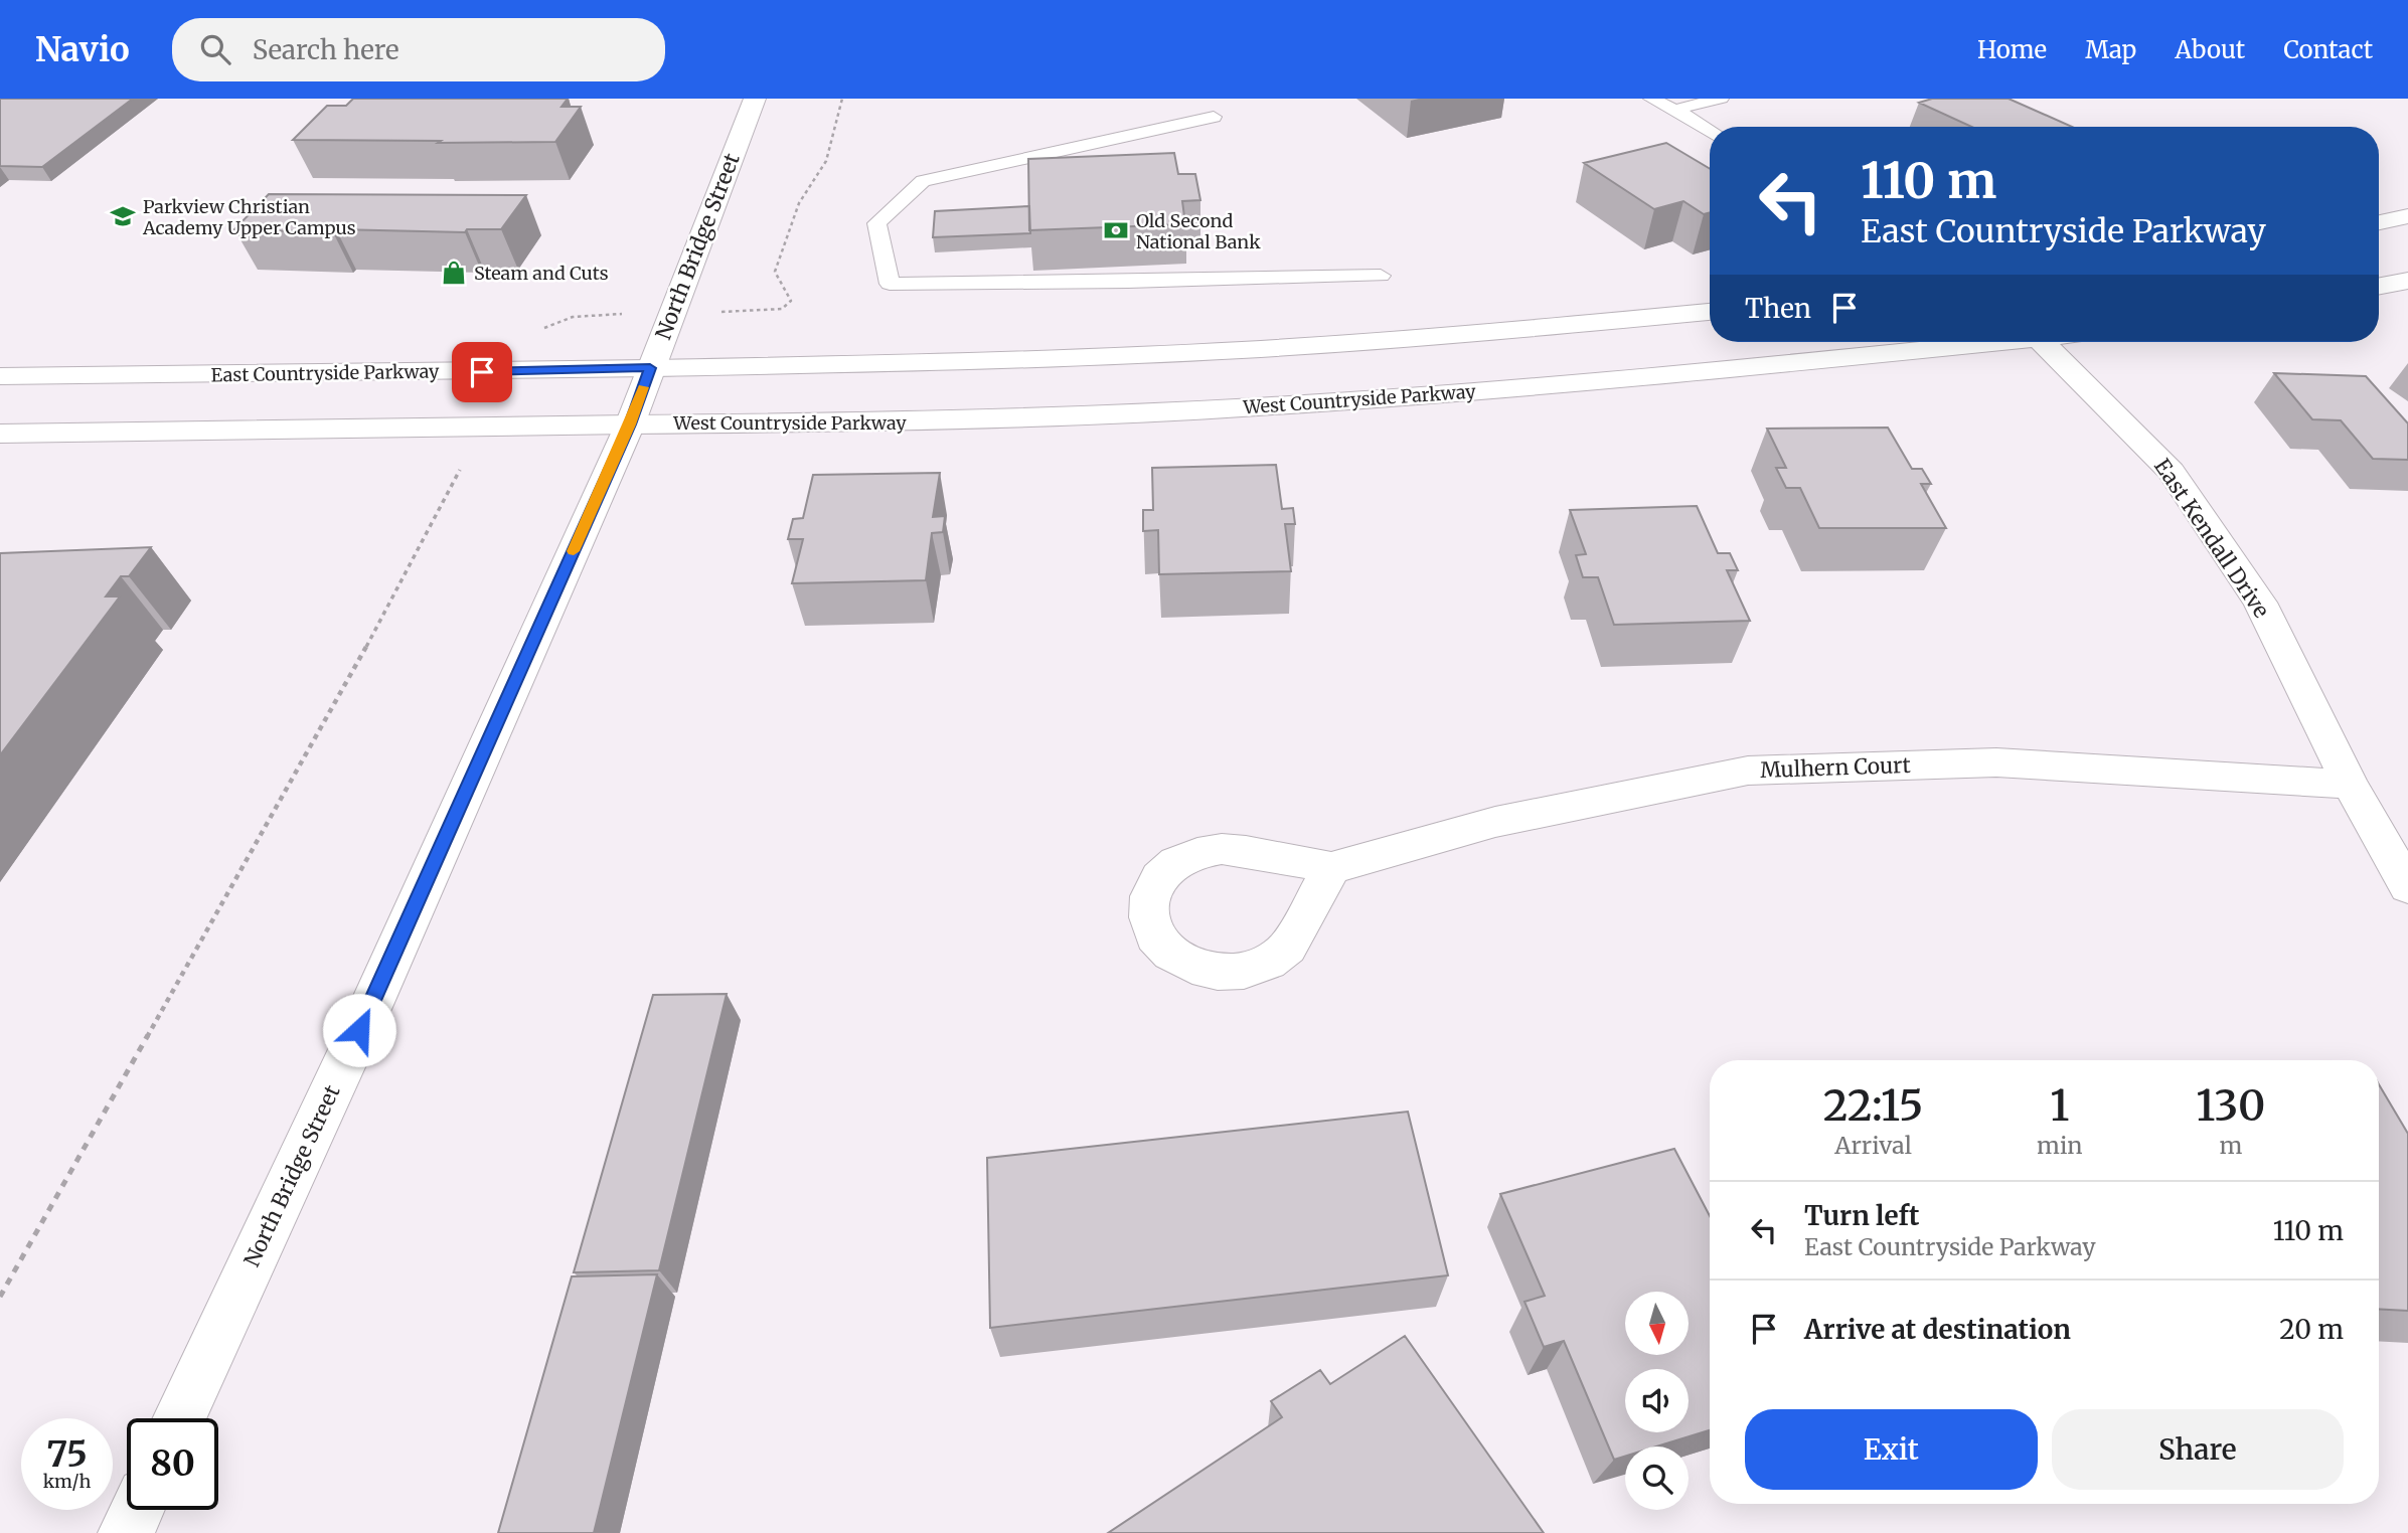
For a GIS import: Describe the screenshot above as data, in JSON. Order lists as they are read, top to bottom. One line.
{"streets":{"main road":["North Bridge Street","East Countryside Parkway","West Countryside Parkway","East Kendall Drive","Mulhern Court"]},"crossings":[["North Bridge Street","East Countryside Parkway"],["North Bridge Street","West Countryside Parkway"],["East Kendall Drive","Mulhern Court"]],"places":{"school or university":["Parkview Christian Academy Upper Campus"],"bank":["Old Second National Bank"],"shop":["Steam and Cuts"]},"north":"bottom","page":{"header":"Navio","search":"Search here","nav":["Home","Map","About","Contact"],"turn":["110 m","East Countryside Parkway"],"then":"Then","eta":["22:15","Arrival","1","min","130","m"],"list":[{"name":"Turn left","note":"East Countryside Parkway","value":"110 m"},{"name":"Arrive at destination","value":"20 m"}],"buttons":["Exit","Share"],"speed":"75 km/h","limit":"80"}}
